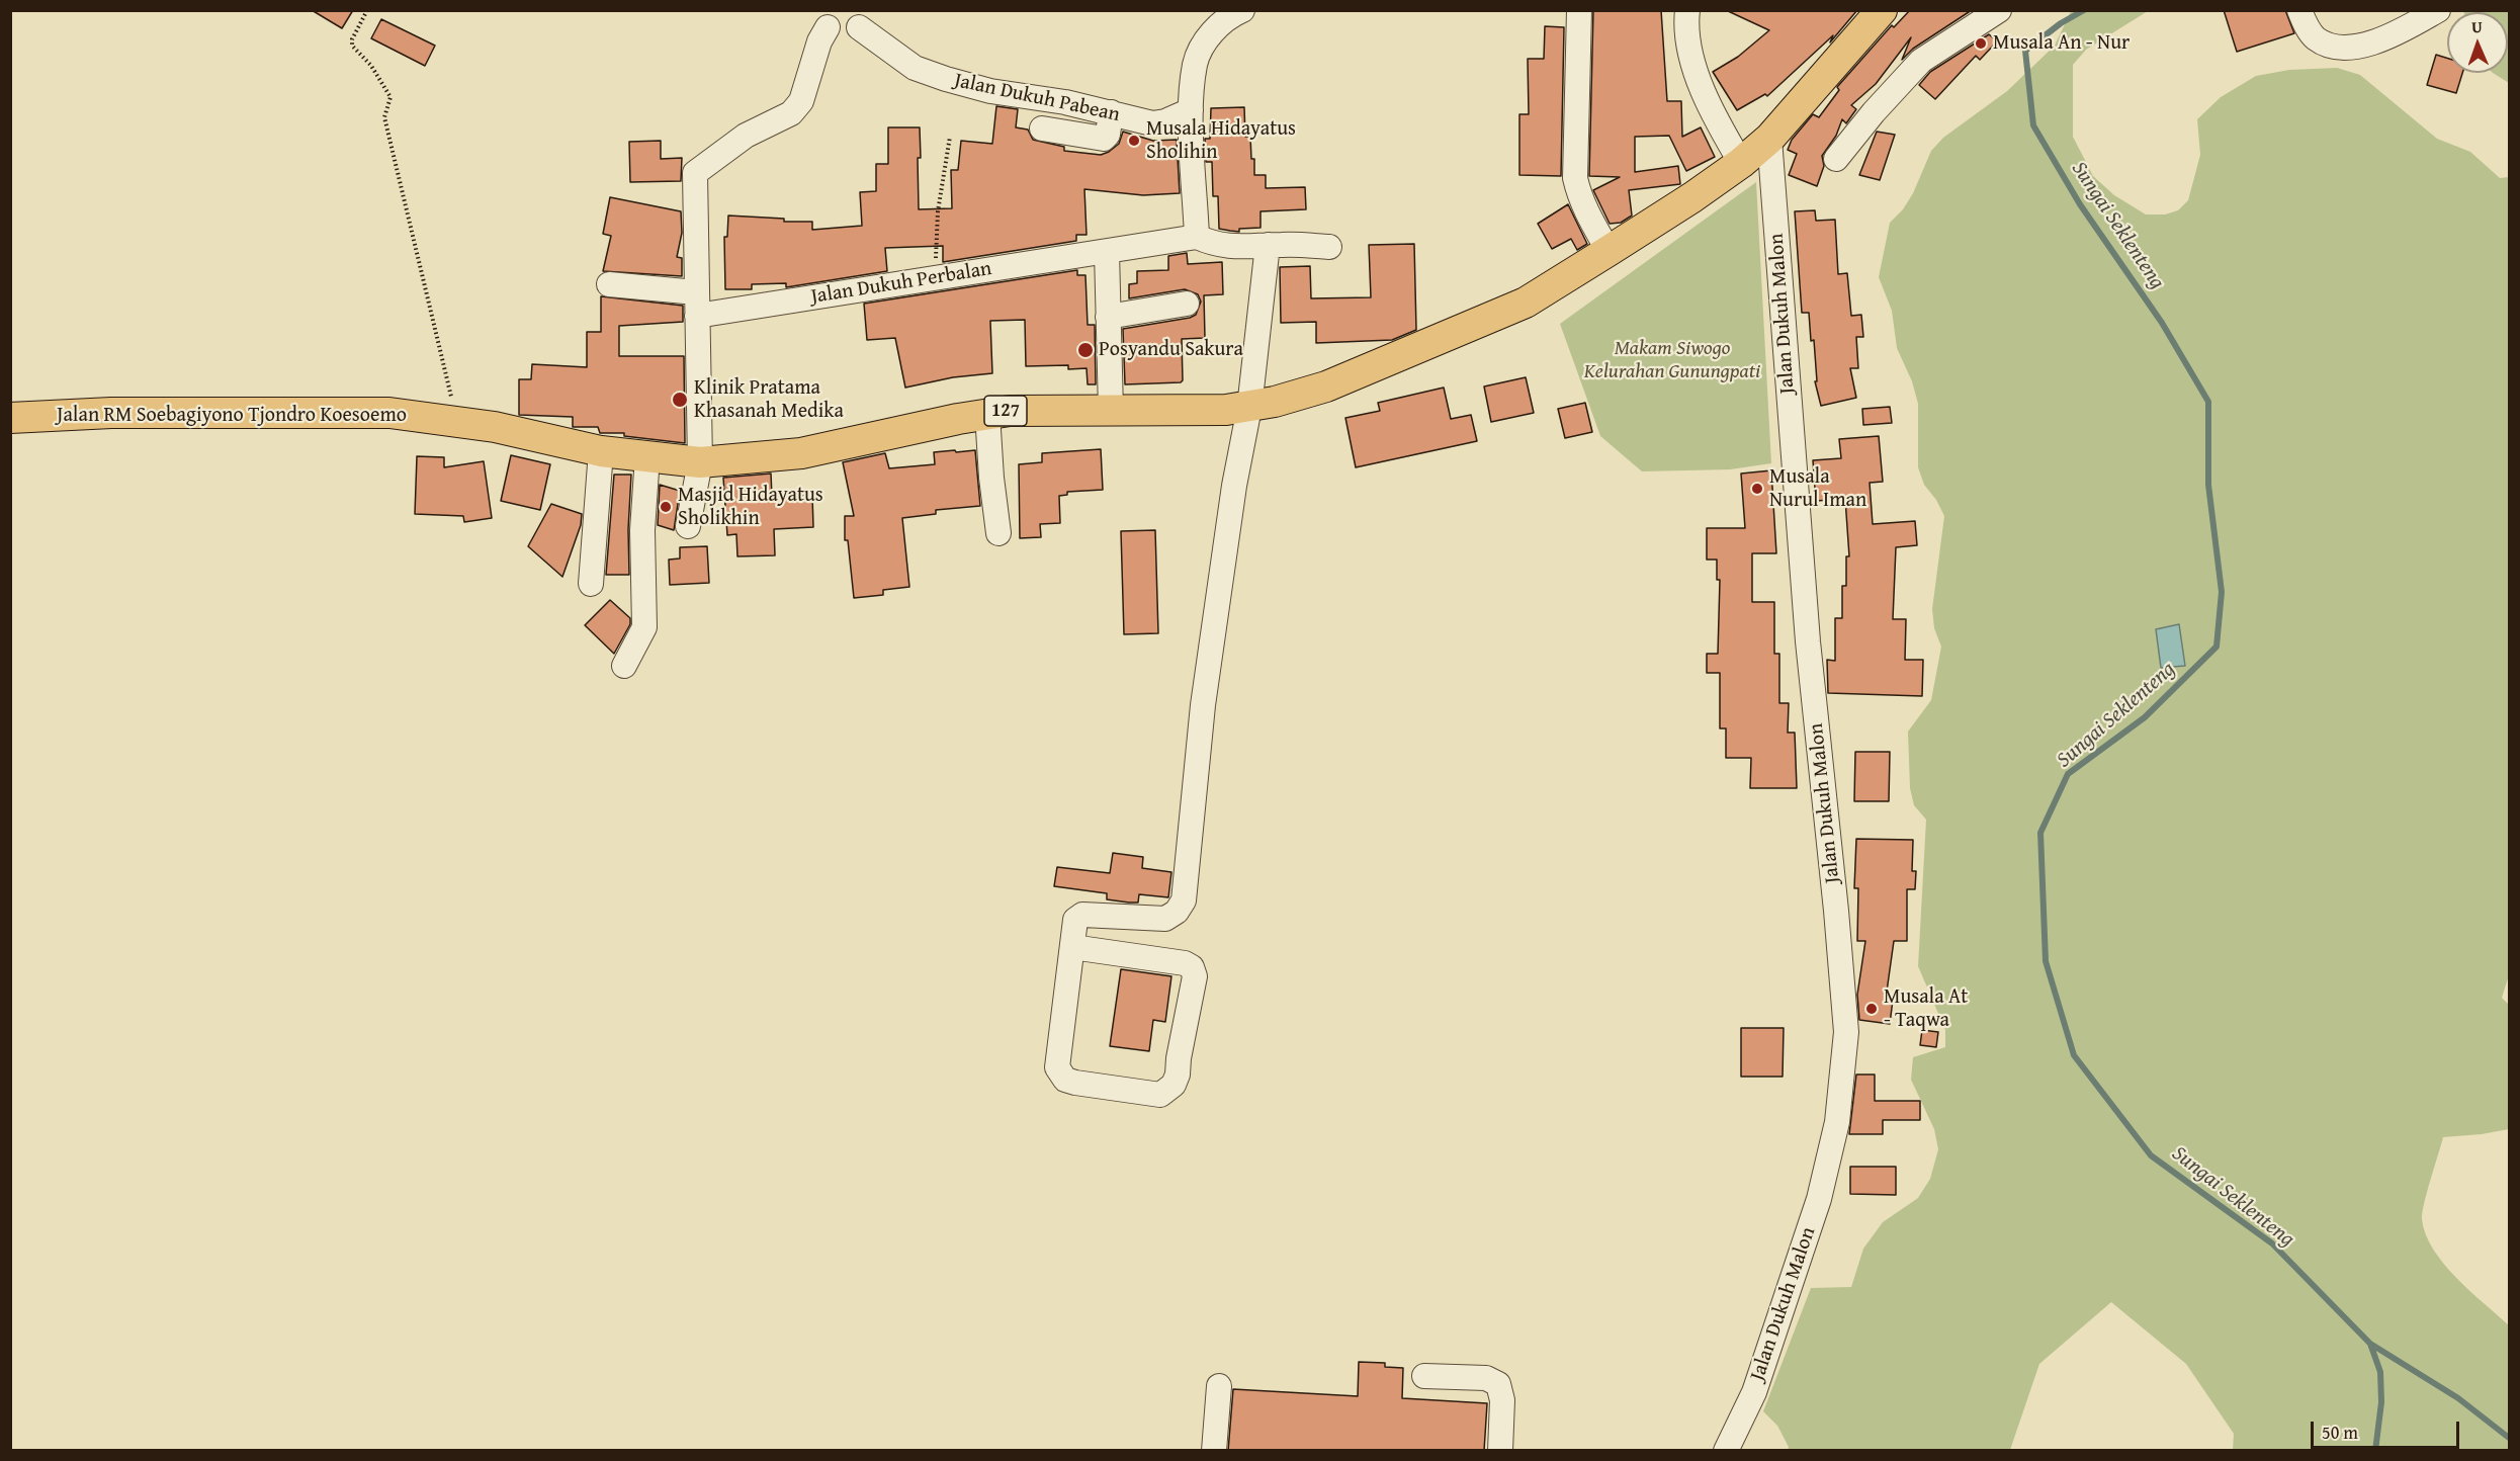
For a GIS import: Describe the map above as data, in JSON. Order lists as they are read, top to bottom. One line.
{"streets":{"main road":["127","Jalan RM Soebagiyono Tjondro Koesoemo"],"street":["Jalan Dukuh Pabean","Jalan Dukuh Perbalan","Jalan Dukuh Malon"]},"crossings":[["Jalan Dukuh Malon","Jalan RM Soebagiyono Tjondro Koesoemo"]],"water":["Sungai Seklenteng"],"parks":["Makam Siwogo Kelurahan Gunungpati"],"places":["Musala An - Nur","Musala Hidayatus Sholihin","Posyandu Sakura","Klinik Pratama Khasanah Medika","Musala Nurul Iman","Masjid Hidayatus Sholikhin","Musala At - Taqwa"],"scale_bar":"50 m","north":"top"}
